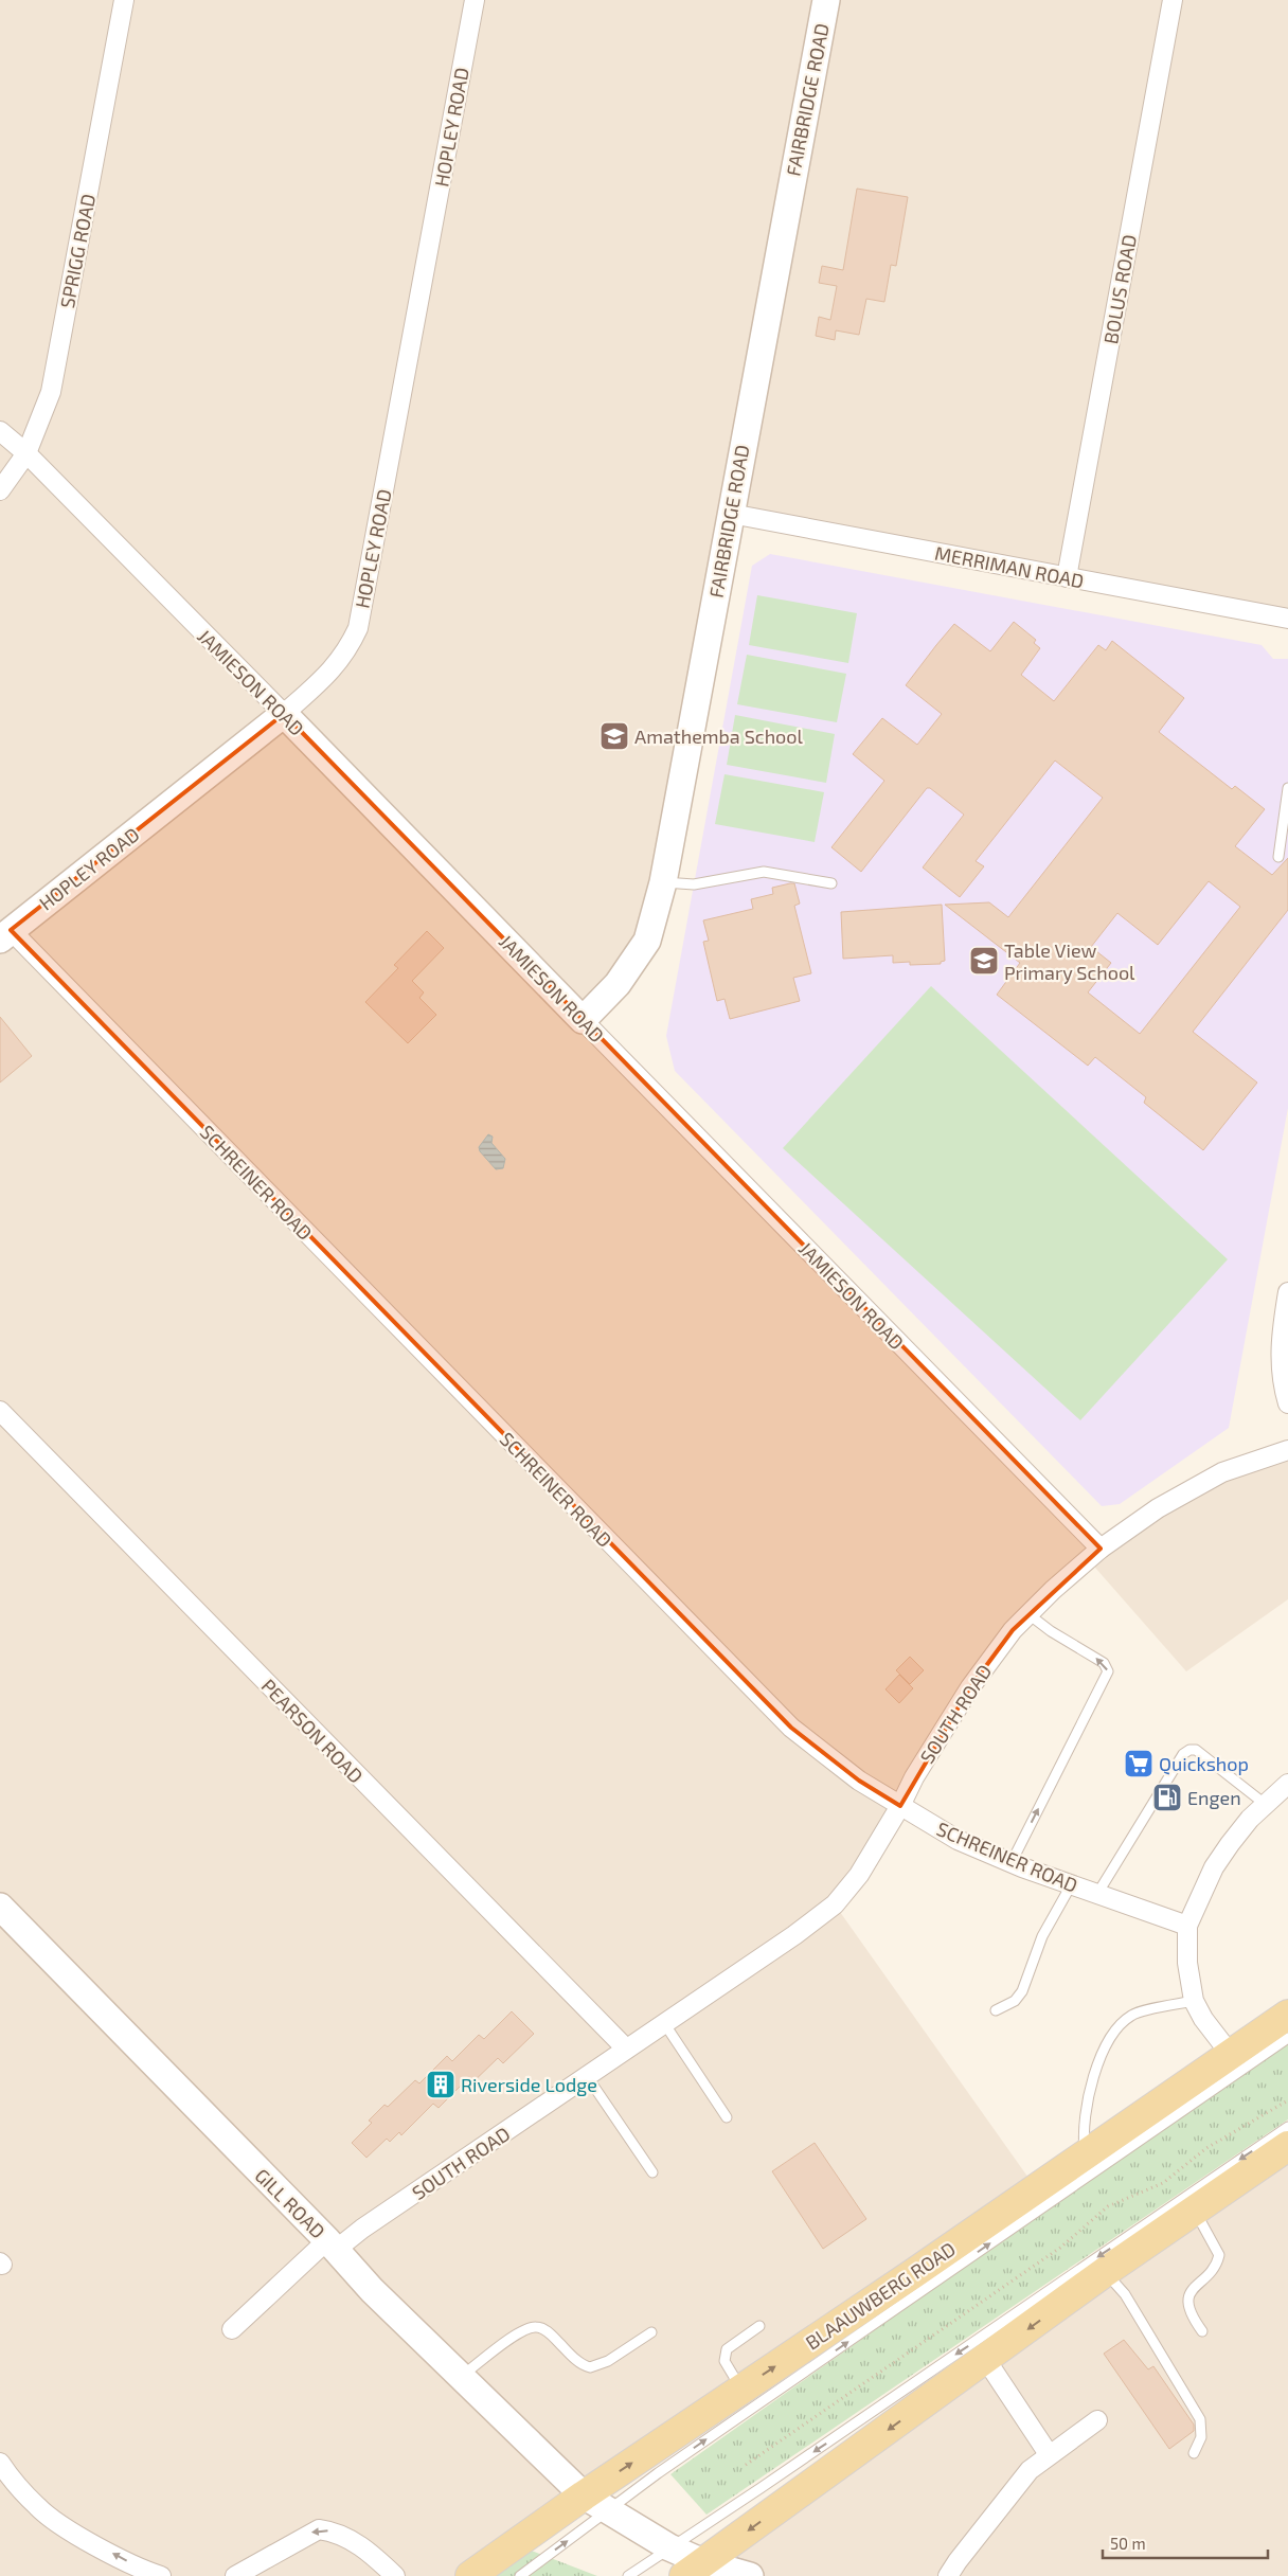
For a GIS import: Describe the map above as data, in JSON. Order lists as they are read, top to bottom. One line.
{"streets":{"main road":["BLAAUWBERG ROAD"],"street":["FAIRBRIDGE ROAD","HOPLEY ROAD","SPRIGG ROAD","BOLUS ROAD","MERRIMAN ROAD","JAMIESON ROAD","SCHREINER ROAD","SOUTH ROAD","PEARSON ROAD","GILL ROAD"]},"crossings":[["FAIRBRIDGE ROAD","MERRIMAN ROAD"],["FAIRBRIDGE ROAD","JAMIESON ROAD"],["HOPLEY ROAD","JAMIESON ROAD"],["HOPLEY ROAD","SCHREINER ROAD"],["SPRIGG ROAD","JAMIESON ROAD"],["BOLUS ROAD","MERRIMAN ROAD"],["JAMIESON ROAD","SOUTH ROAD"],["SCHREINER ROAD","SOUTH ROAD"],["SOUTH ROAD","PEARSON ROAD"],["SOUTH ROAD","GILL ROAD"],["GILL ROAD","BLAAUWBERG ROAD"]],"places":{"school or university":["Amathemba School","Table View Primary School"],"supermarket":["Quickshop"],"fuel station":["Engen"],"building":["Riverside Lodge"]},"scale_bar":"50 m"}
